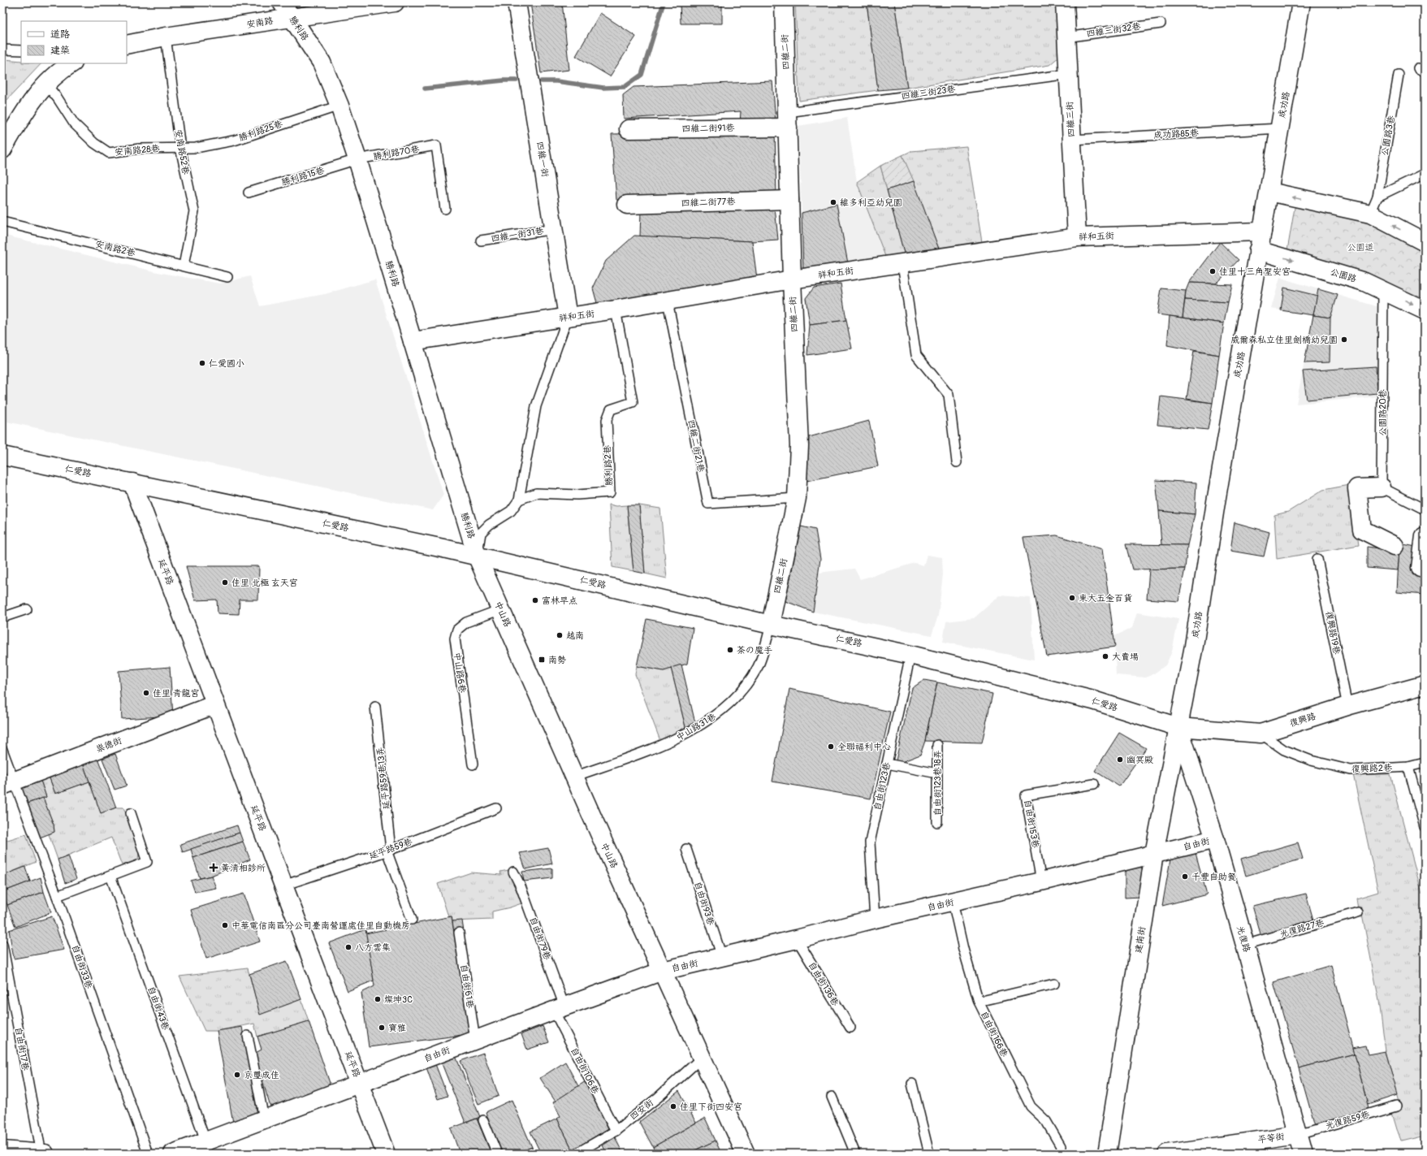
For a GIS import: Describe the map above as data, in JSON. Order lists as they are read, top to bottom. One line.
{"streets":{"street":["安南路","勝利路","四維二街","成功路","四維三街","四維二街91巷","四維一街","四維二街77巷","祥和五街","公園路","仁愛路","延平路","中山路","復興路","祟德街","自由街","光復路","建南街","平等街"],"lane":["四維三街32巷","四維三街23巷","勝利路25巷","成功路85巷","公園路3巷","安南路28巷","安南路52巷","勝利路70巷","勝利路15巷","四維一街31巷","安南路2巷","公園路20巷","四維二街21巷","勝利路2巷","復興路19巷","中山路6巷","中山路31巷","復興路2巷","延平路59巷13弄","自由街123巷18弄","自由街123巷","自由街153巷","延平路59巷","自由街93巷","光復路27巷","自由街79巷","自由街33巷","自由街136巷","自由街61巷","自由街43巷","自由街166巷","自由街17巷","自由街106巷","四安街","光復路59巷"]},"crossings":[["安南路","勝利路"],["安南路","安南路52巷"],["勝利路","勝利路25巷"],["勝利路","勝利路70巷"],["勝利路","勝利路15巷"],["勝利路","祥和五街"],["勝利路","仁愛路"],["勝利路","中山路"],["四維三街32巷","四維三街"],["四維二街","四維三街23巷"],["四維二街","四維二街91巷"],["四維二街","四維二街77巷"],["四維二街","祥和五街"],["四維二街","四維二街21巷"],["四維二街","仁愛路"],["四維二街","中山路31巷"],["四維三街23巷","四維三街"],["四維三街23巷","四維二街91巷"],["成功路","成功路85巷"],["成功路","祥和五街"],["成功路","公園路"],["成功路","仁愛路"],["成功路","復興路"],["成功路","光復路"],["成功路","建南街"],["四維三街","成功路85巷"],["四維三街","祥和五街"],["勝利路25巷","安南路28巷"],["勝利路25巷","安南路52巷"],["安南路28巷","安南路52巷"],["安南路52巷","安南路2巷"],["勝利路70巷","勝利路15巷"],["四維一街","四維一街31巷"],["四維一街","祥和五街"],["祥和五街","四維二街21巷"],["祥和五街","勝利路2巷"],["公園路","公園路20巷"],["仁愛路","延平路"],["仁愛路","中山路"],["仁愛路","復興路"],["仁愛路","中山路31巷"],["仁愛路","自由街123巷"],["仁愛路","光復路"],["仁愛路","建南街"],["延平路","祟德街"],["延平路","自由街"],["延平路","延平路59巷"],["中山路","中山路6巷"],["中山路","中山路31巷"],["中山路","自由街"],["中山路","四安街"],["復興路19巷","復興路"],["復興路","復興路2巷"],["復興路","光復路"],["復興路","建南街"],["祟德街","自由街33巷"],["延平路59巷13弄","延平路59巷"],["自由街123巷","自由街"],["自由街153巷","自由街"],["自由街","自由街93巷"],["自由街","自由街79巷"],["自由街","光復路"],["自由街","建南街"],["自由街","自由街136巷"],["自由街","自由街61巷"],["自由街","自由街43巷"],["自由街","自由街166巷"],["自由街","自由街106巷"],["光復路27巷","光復路"],["自由街79巷","自由街106巷"],["光復路","建南街"],["光復路","光復路59巷"],["光復路","平等街"],["自由街106巷","四安街"],["光復路59巷","平等街"]],"parks":["公園道"],"places":{"other":["維多利亞幼兒園","佳里十三角聖安宮","威爾森私立佳里劍橋幼兒園","仁愛國小","佳里 北極 玄天宮","東大五金百貨","富林早点","越南","茶の魔手","大賣場","佳里 青龍宮","全聯福利中心","幽冥殿","千豐自助餐","中華電信南區分公司臺南營運處佳里自動機房","八方雲集","燦坤3C","寶雅","京璽成佳","佳里下街四安宮"],"transit":["南勢"],"health":["黃清相診所"]},"legend":["道路","建築"]}
